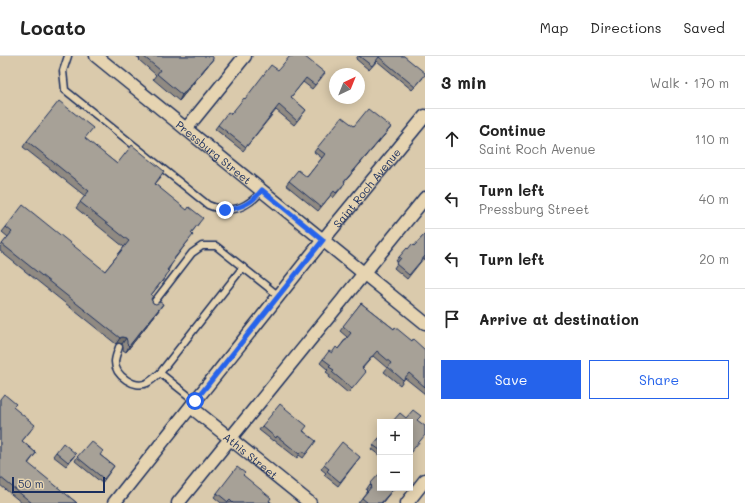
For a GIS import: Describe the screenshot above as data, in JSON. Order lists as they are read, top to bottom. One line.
{"streets":{"street":["Pressburg Street","Saint Roch Avenue","Athis Street"]},"crossings":[["Pressburg Street","Saint Roch Avenue"],["Saint Roch Avenue","Athis Street"]],"scale_bar":"50 m","north":"top right","page":{"header":"Locato","nav":["Map","Directions","Saved"],"heading":["3 min","Walk · 170 m"],"list":[["Continue","Saint Roch Avenue","110 m"],["Turn left","Pressburg Street","40 m"],["Turn left","20 m"],"Arrive at destination"],"buttons":["Save","Share"],"map_buttons":["+","−"],"scale":"50 m"}}
